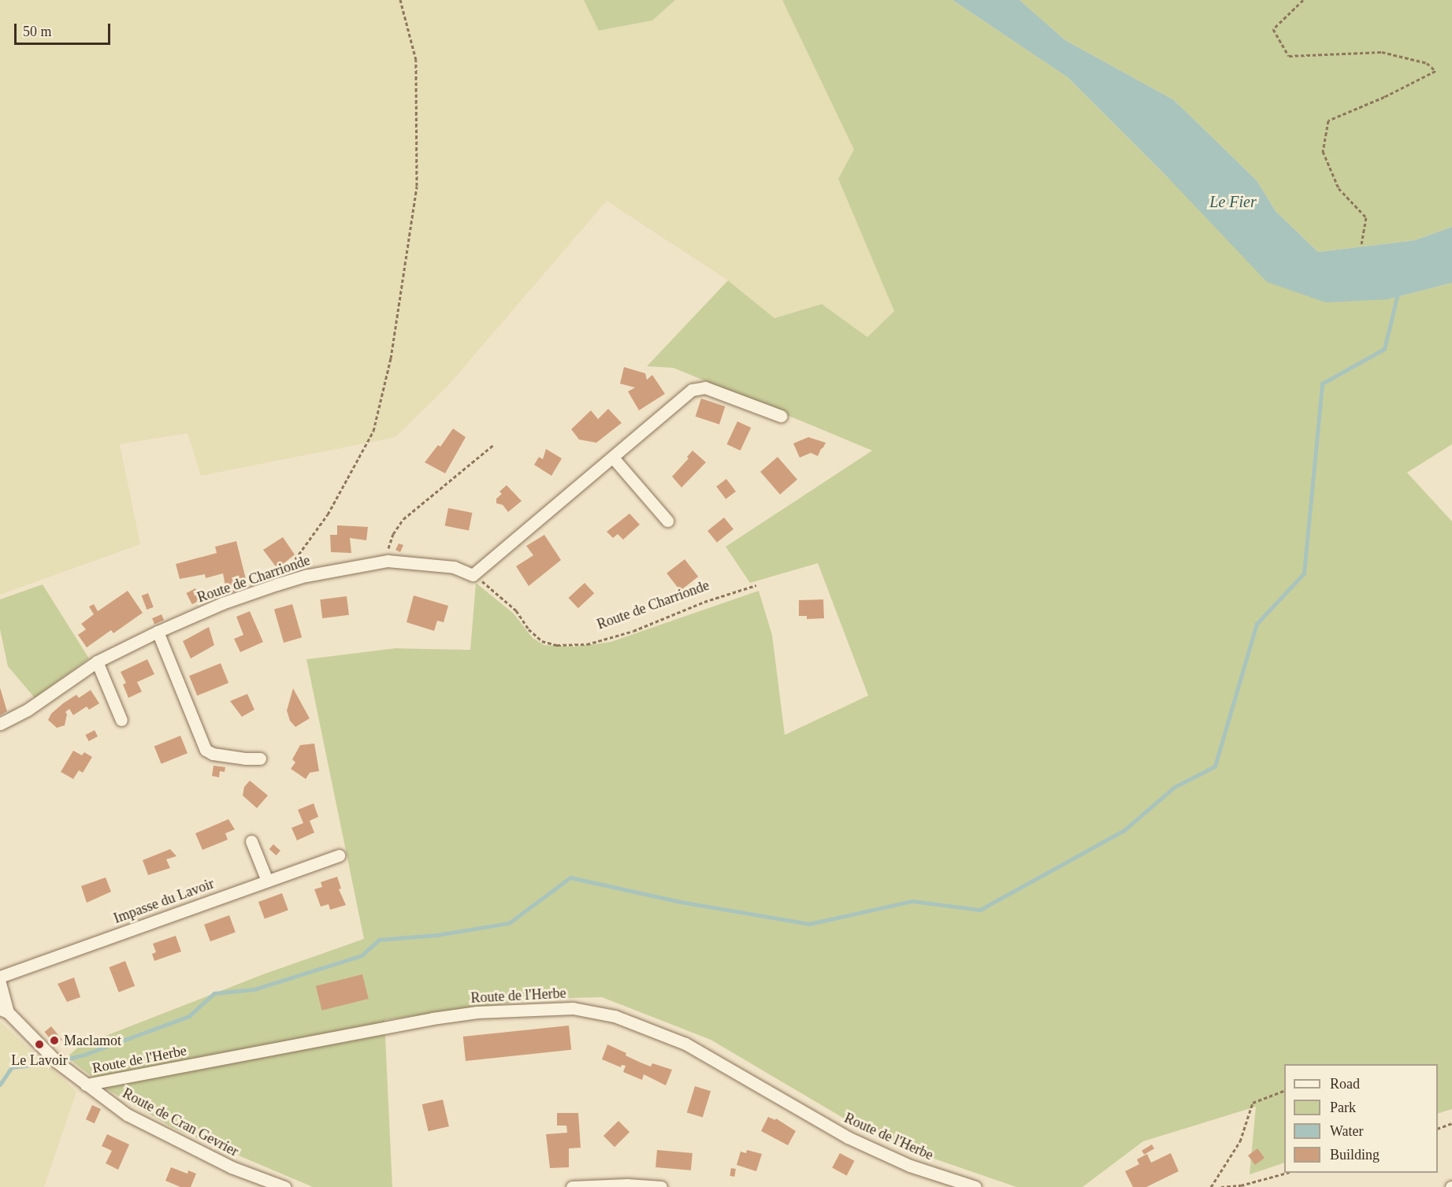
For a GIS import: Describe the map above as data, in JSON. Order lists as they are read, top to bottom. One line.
{"streets":{"street":["Route de Charrionde","Impasse du Lavoir","Route de l'Herbe","Route de Cran Gevrier"]},"crossings":[["Route de l'Herbe","Route de Cran Gevrier"]],"water":["Le Fier"],"places":["Maclamot","Le Lavoir"],"legend":["Road","Park","Water","Building"],"scale_bar":"50 m"}
